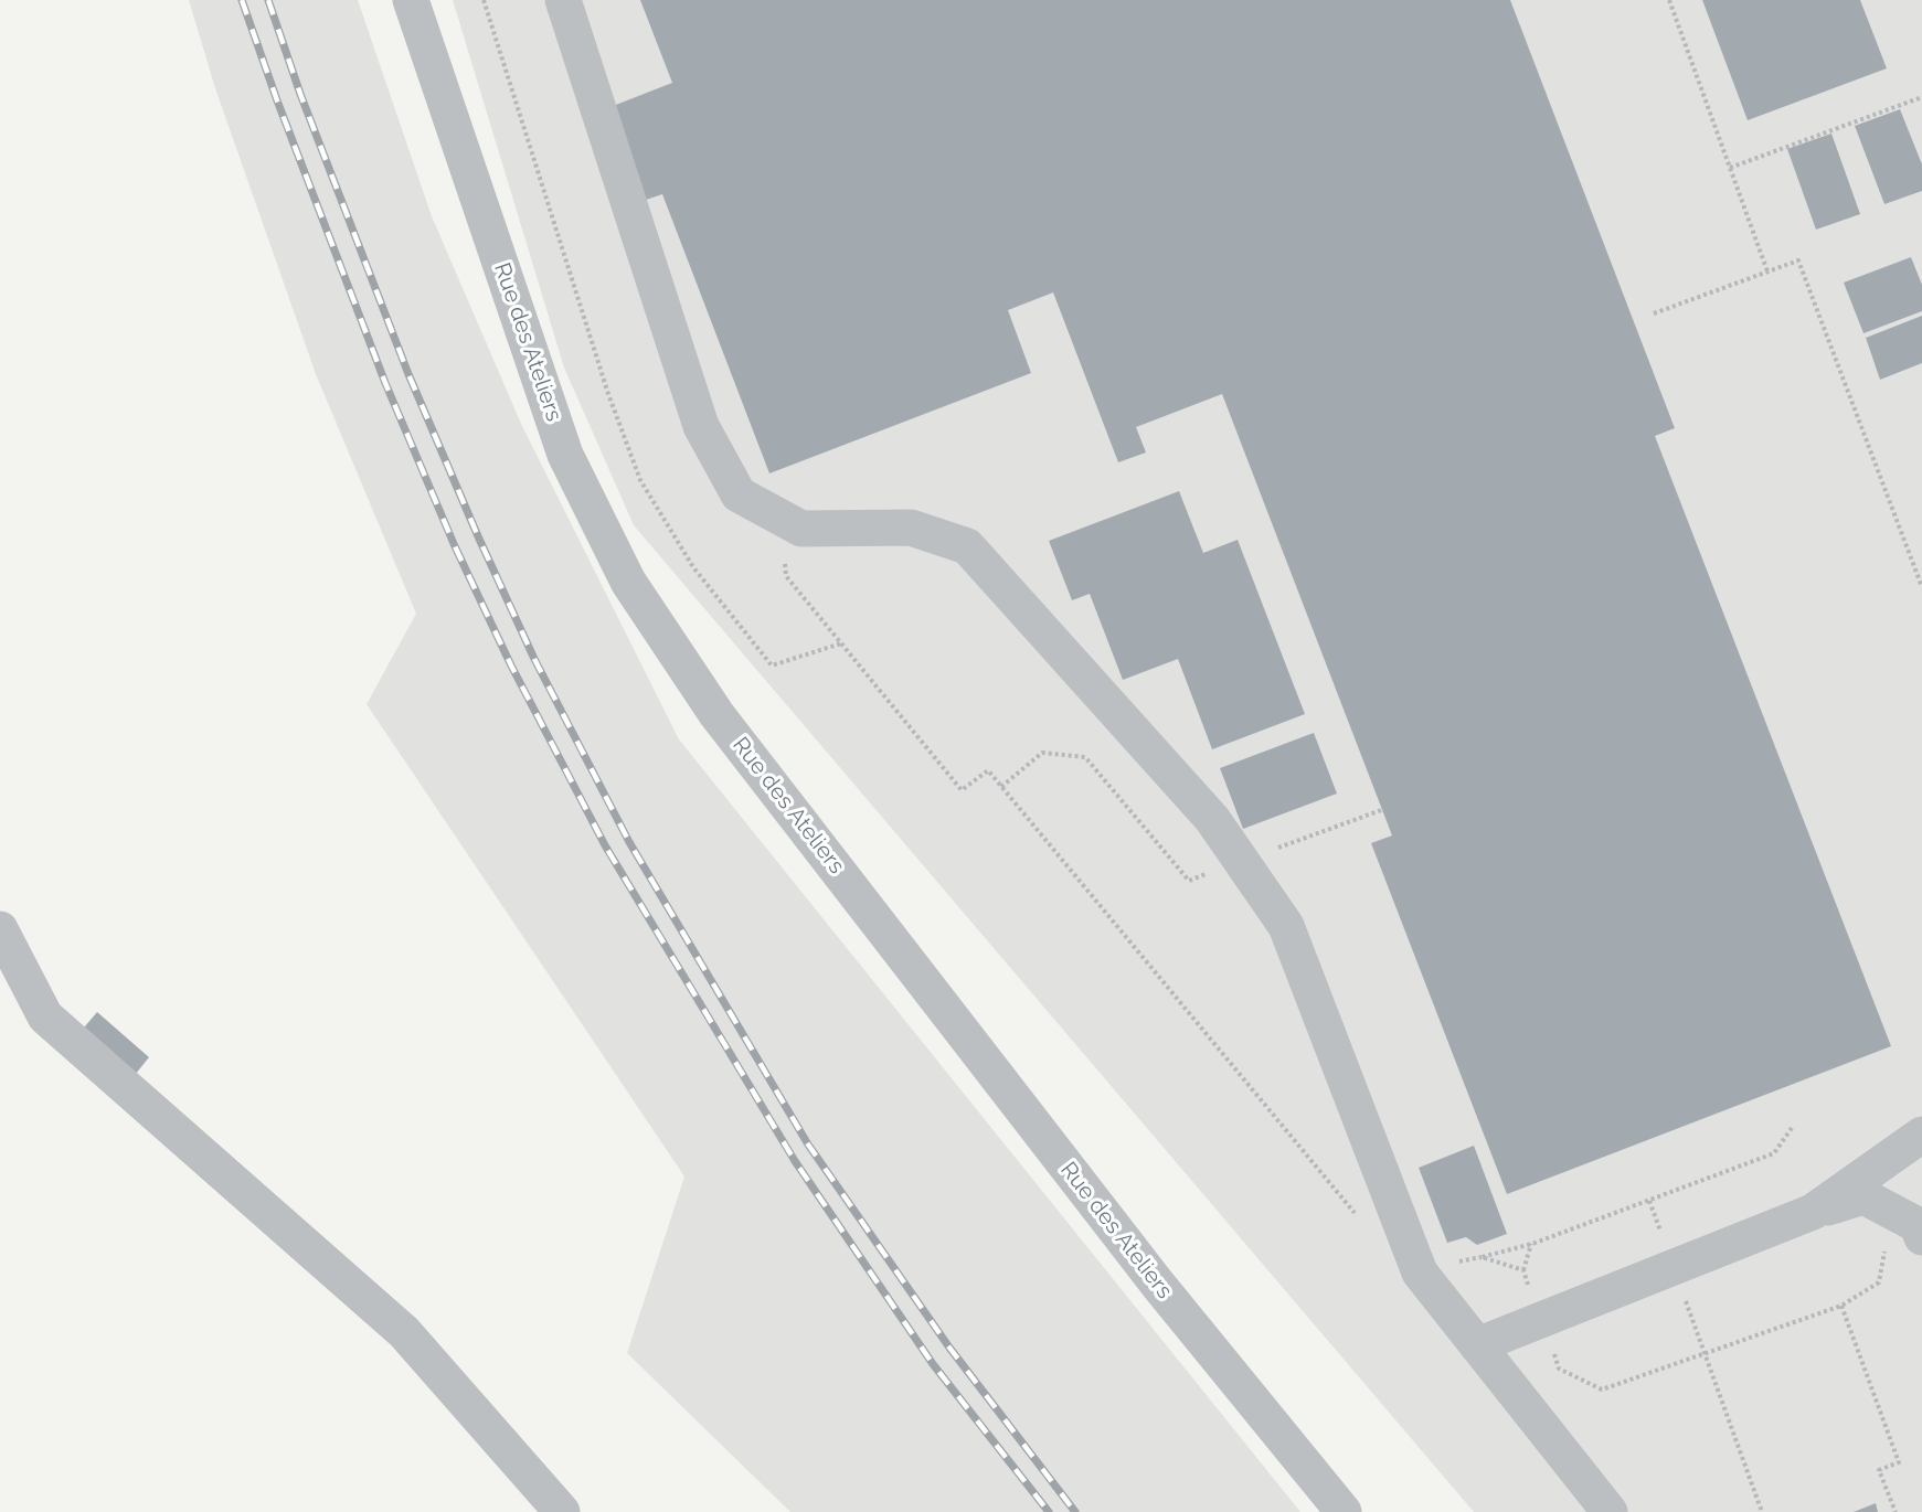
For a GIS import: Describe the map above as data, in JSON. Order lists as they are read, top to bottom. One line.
{"streets":{"street":["Rue des Ateliers"]}}
